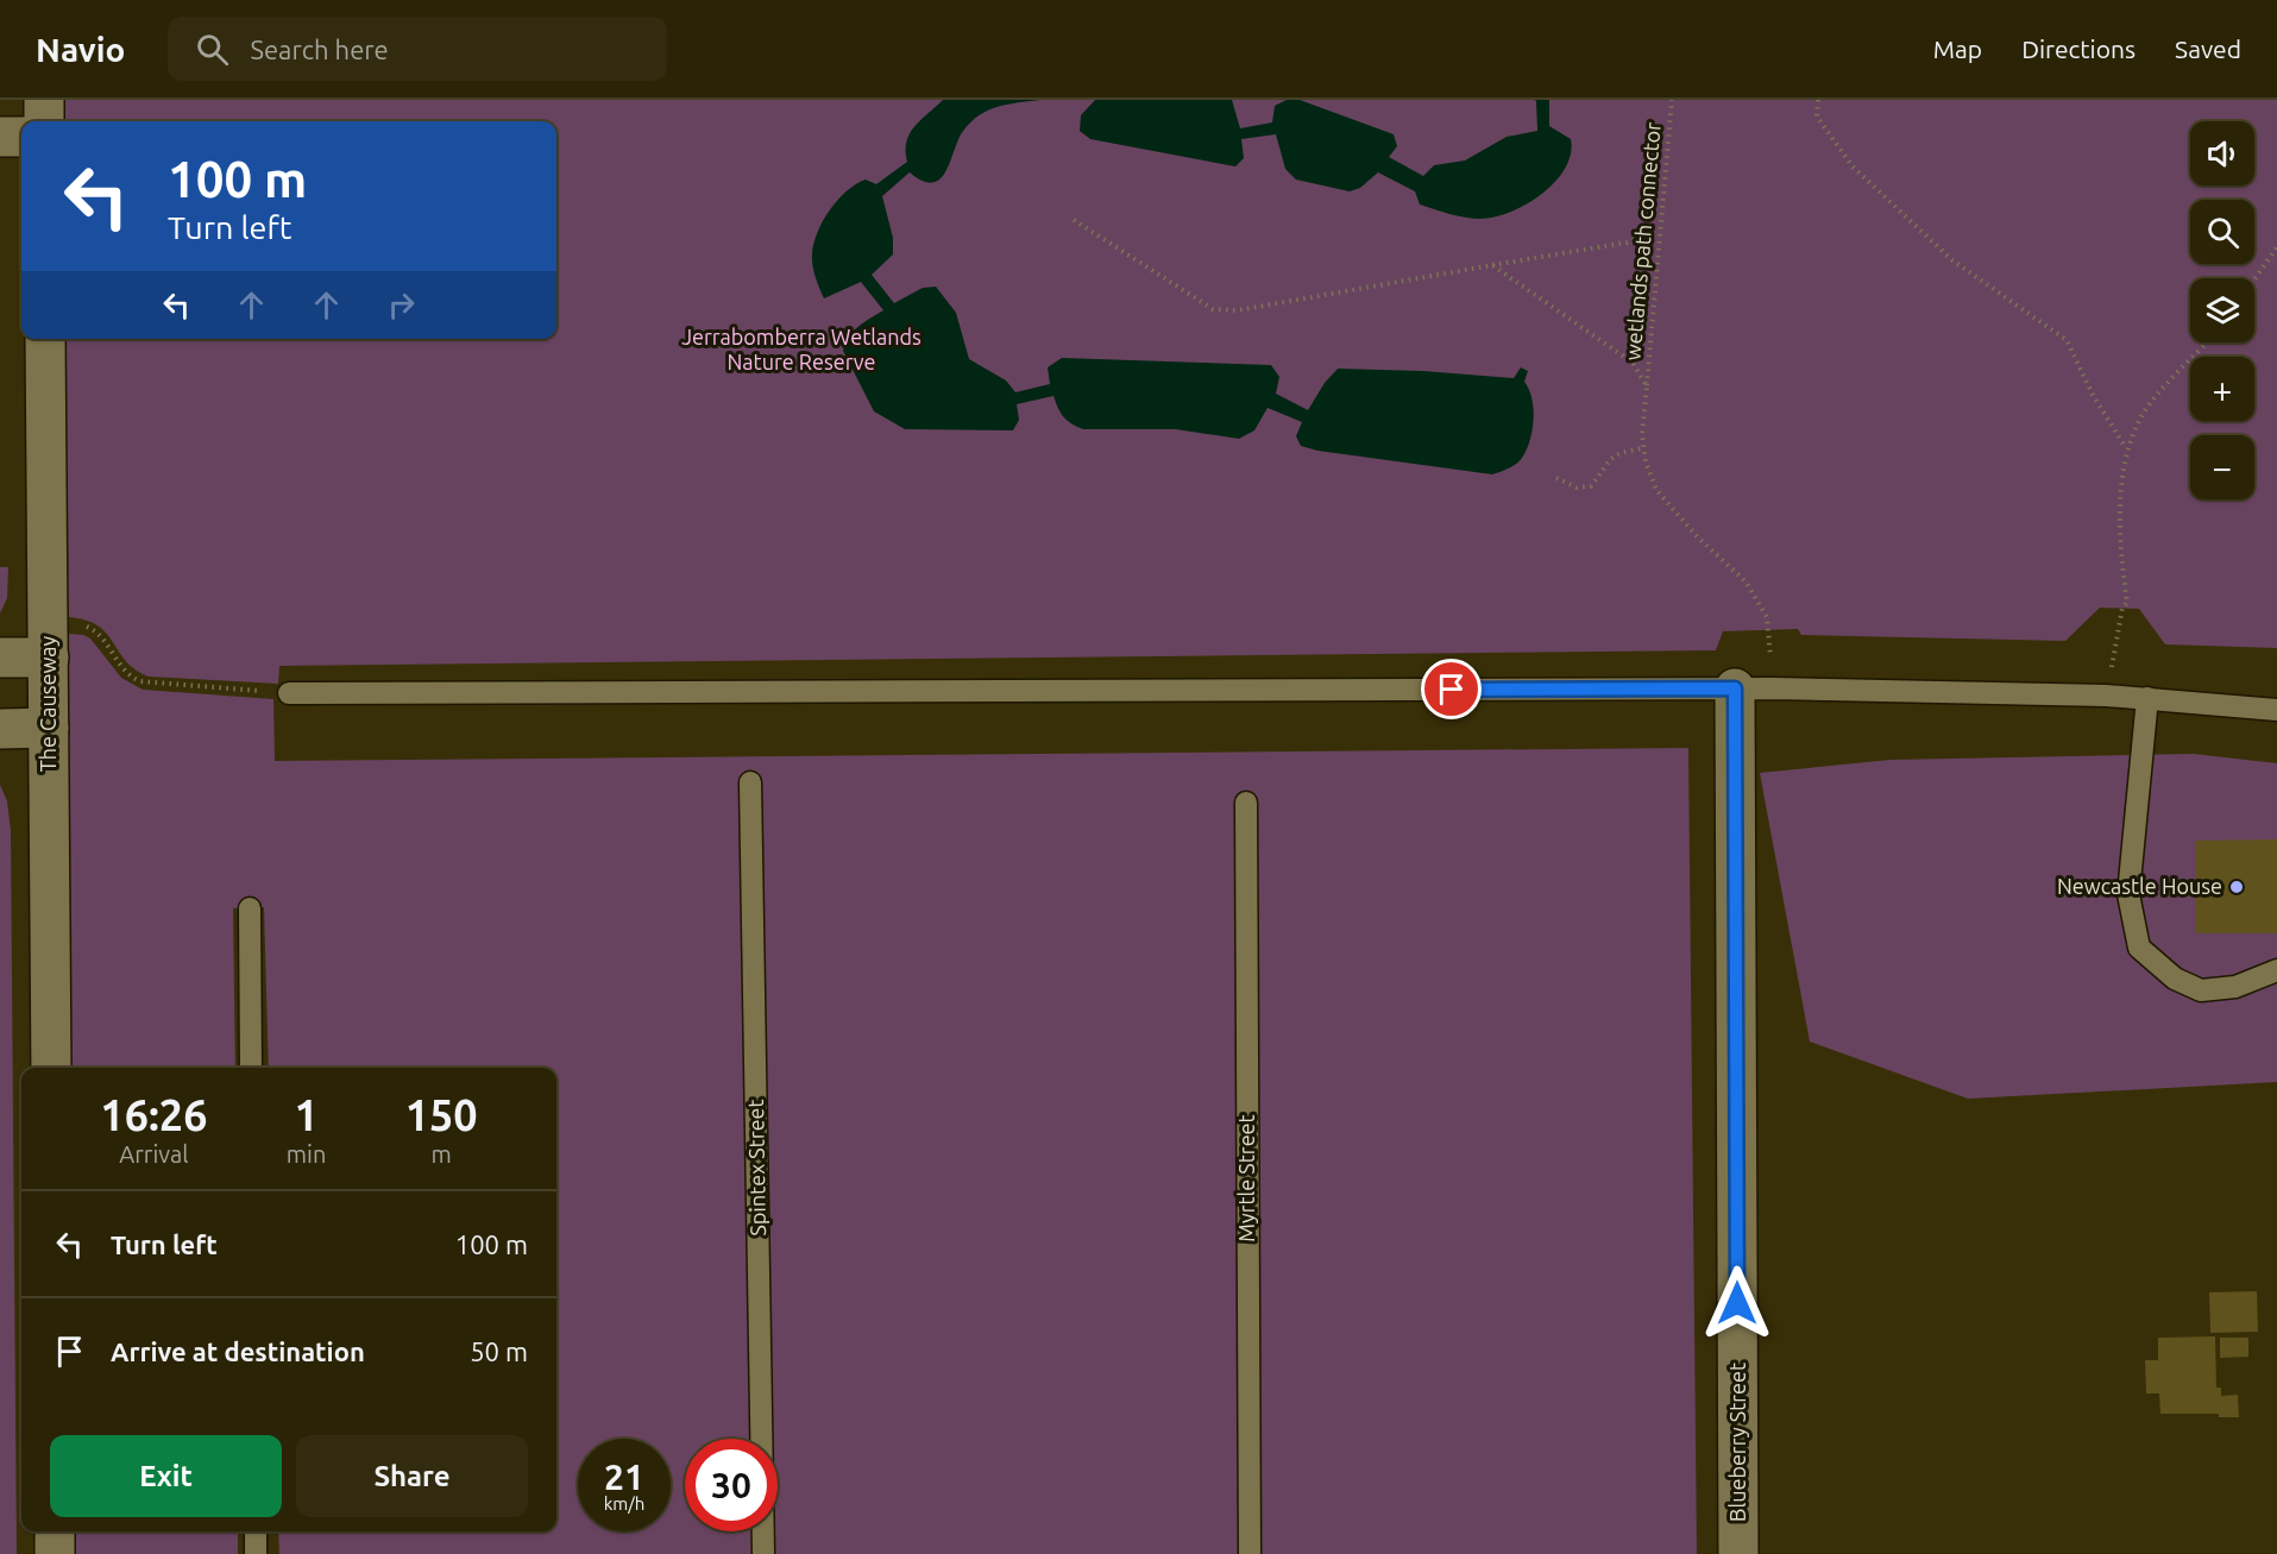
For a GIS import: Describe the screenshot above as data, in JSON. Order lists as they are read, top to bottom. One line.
{"streets":{"street":["The Causeway","Blueberry Street"],"lane":["Spintex Street","Myrtle Street"],"path":["wetlands path connector"]},"crossings":[["wetlands path connector","Blueberry Street"]],"parks":["Jerrabomberra Wetlands Nature Reserve"],"places":["Newcastle House"],"page":{"header":"Navio","search":"Search here","nav":["Map","Directions","Saved"],"map_buttons":["+","−"],"turn":["100 m","Turn left"],"eta":["16:26","Arrival","1","min","150","m"],"list":[{"name":"Turn left","value":"100 m"},{"name":"Arrive at destination","value":"50 m"}],"buttons":["Exit","Share"],"speed":"21 km/h","limit":"30"}}
